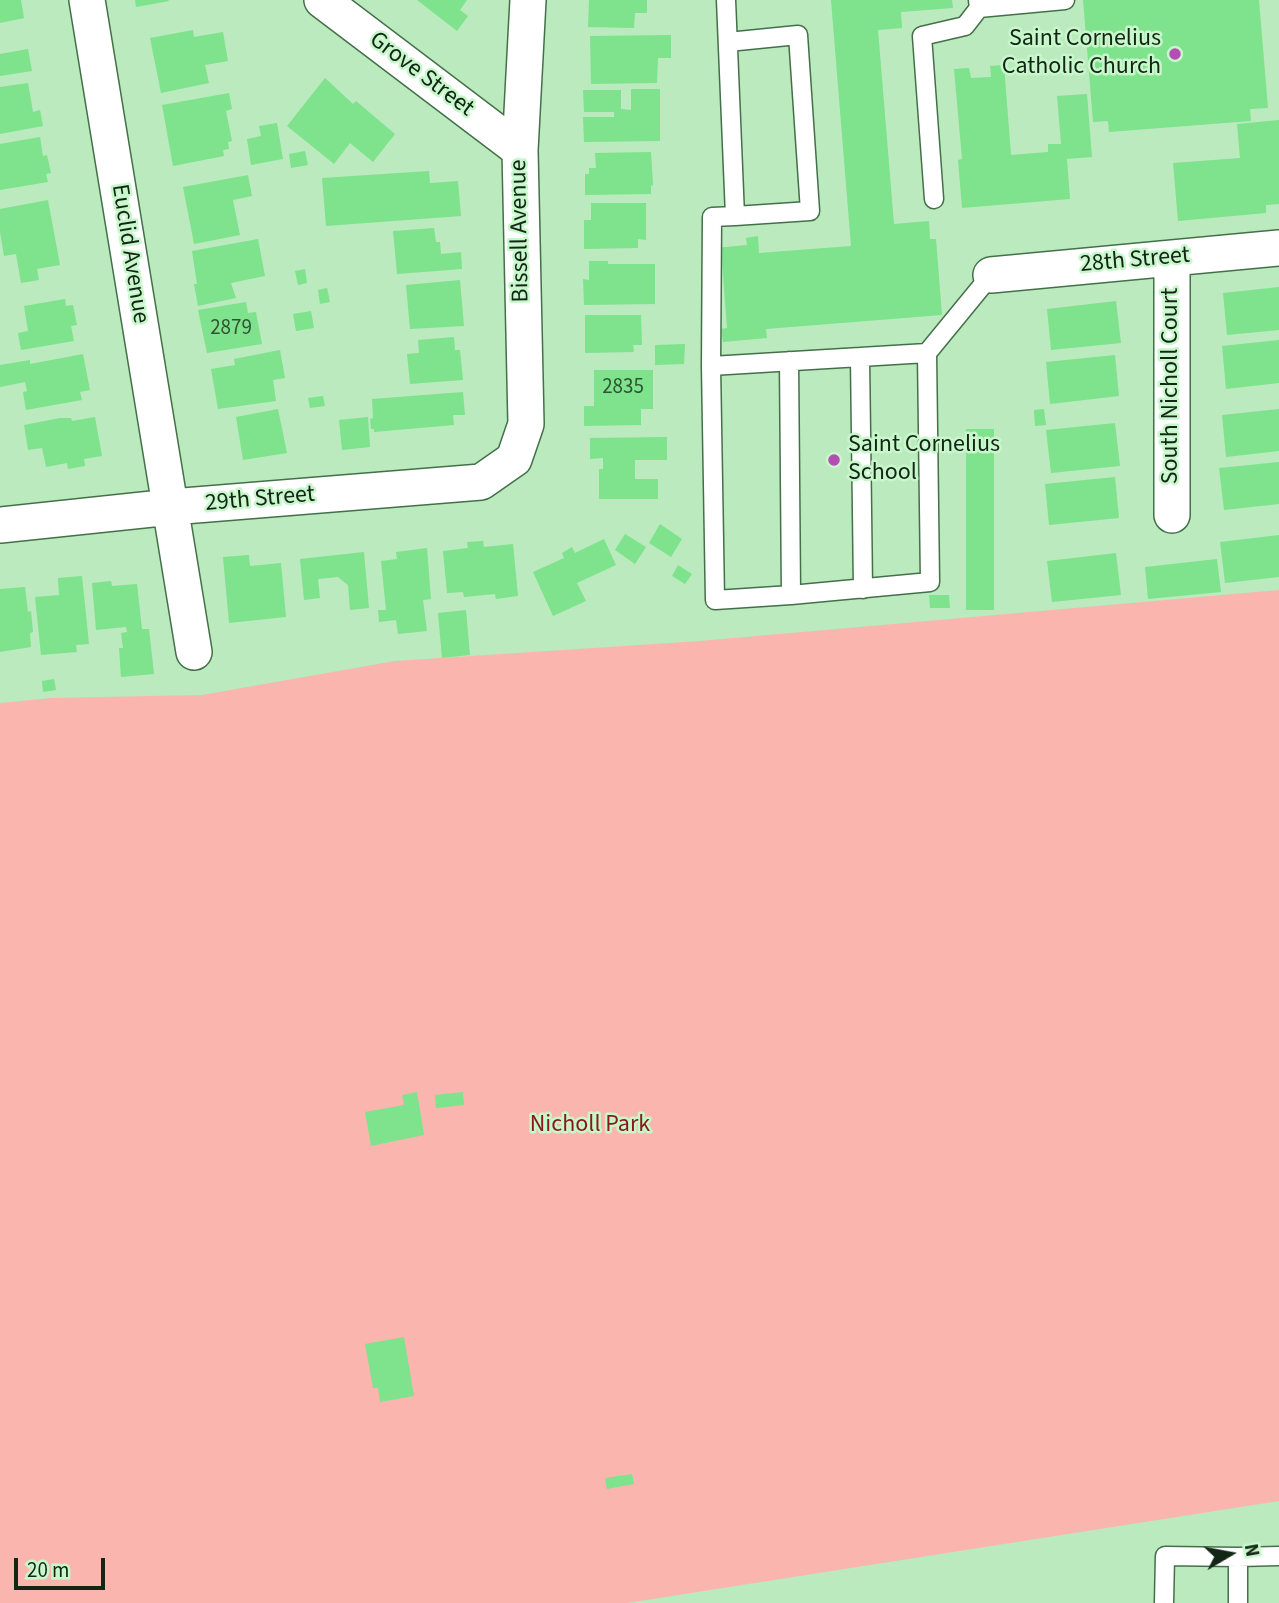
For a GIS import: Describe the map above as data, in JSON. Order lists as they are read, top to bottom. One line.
{"streets":{"street":["Grove Street","Bissell Avenue","Euclid Avenue","28th Street","South Nicholl Court","29th Street"]},"crossings":[["Grove Street","Bissell Avenue"],["Bissell Avenue","29th Street"],["Euclid Avenue","29th Street"],["28th Street","South Nicholl Court"]],"parks":["Nicholl Park"],"places":["Saint Cornelius Catholic Church","Saint Cornelius School"],"house_numbers":["2879","2835"],"scale_bar":"20 m","north":"right"}
